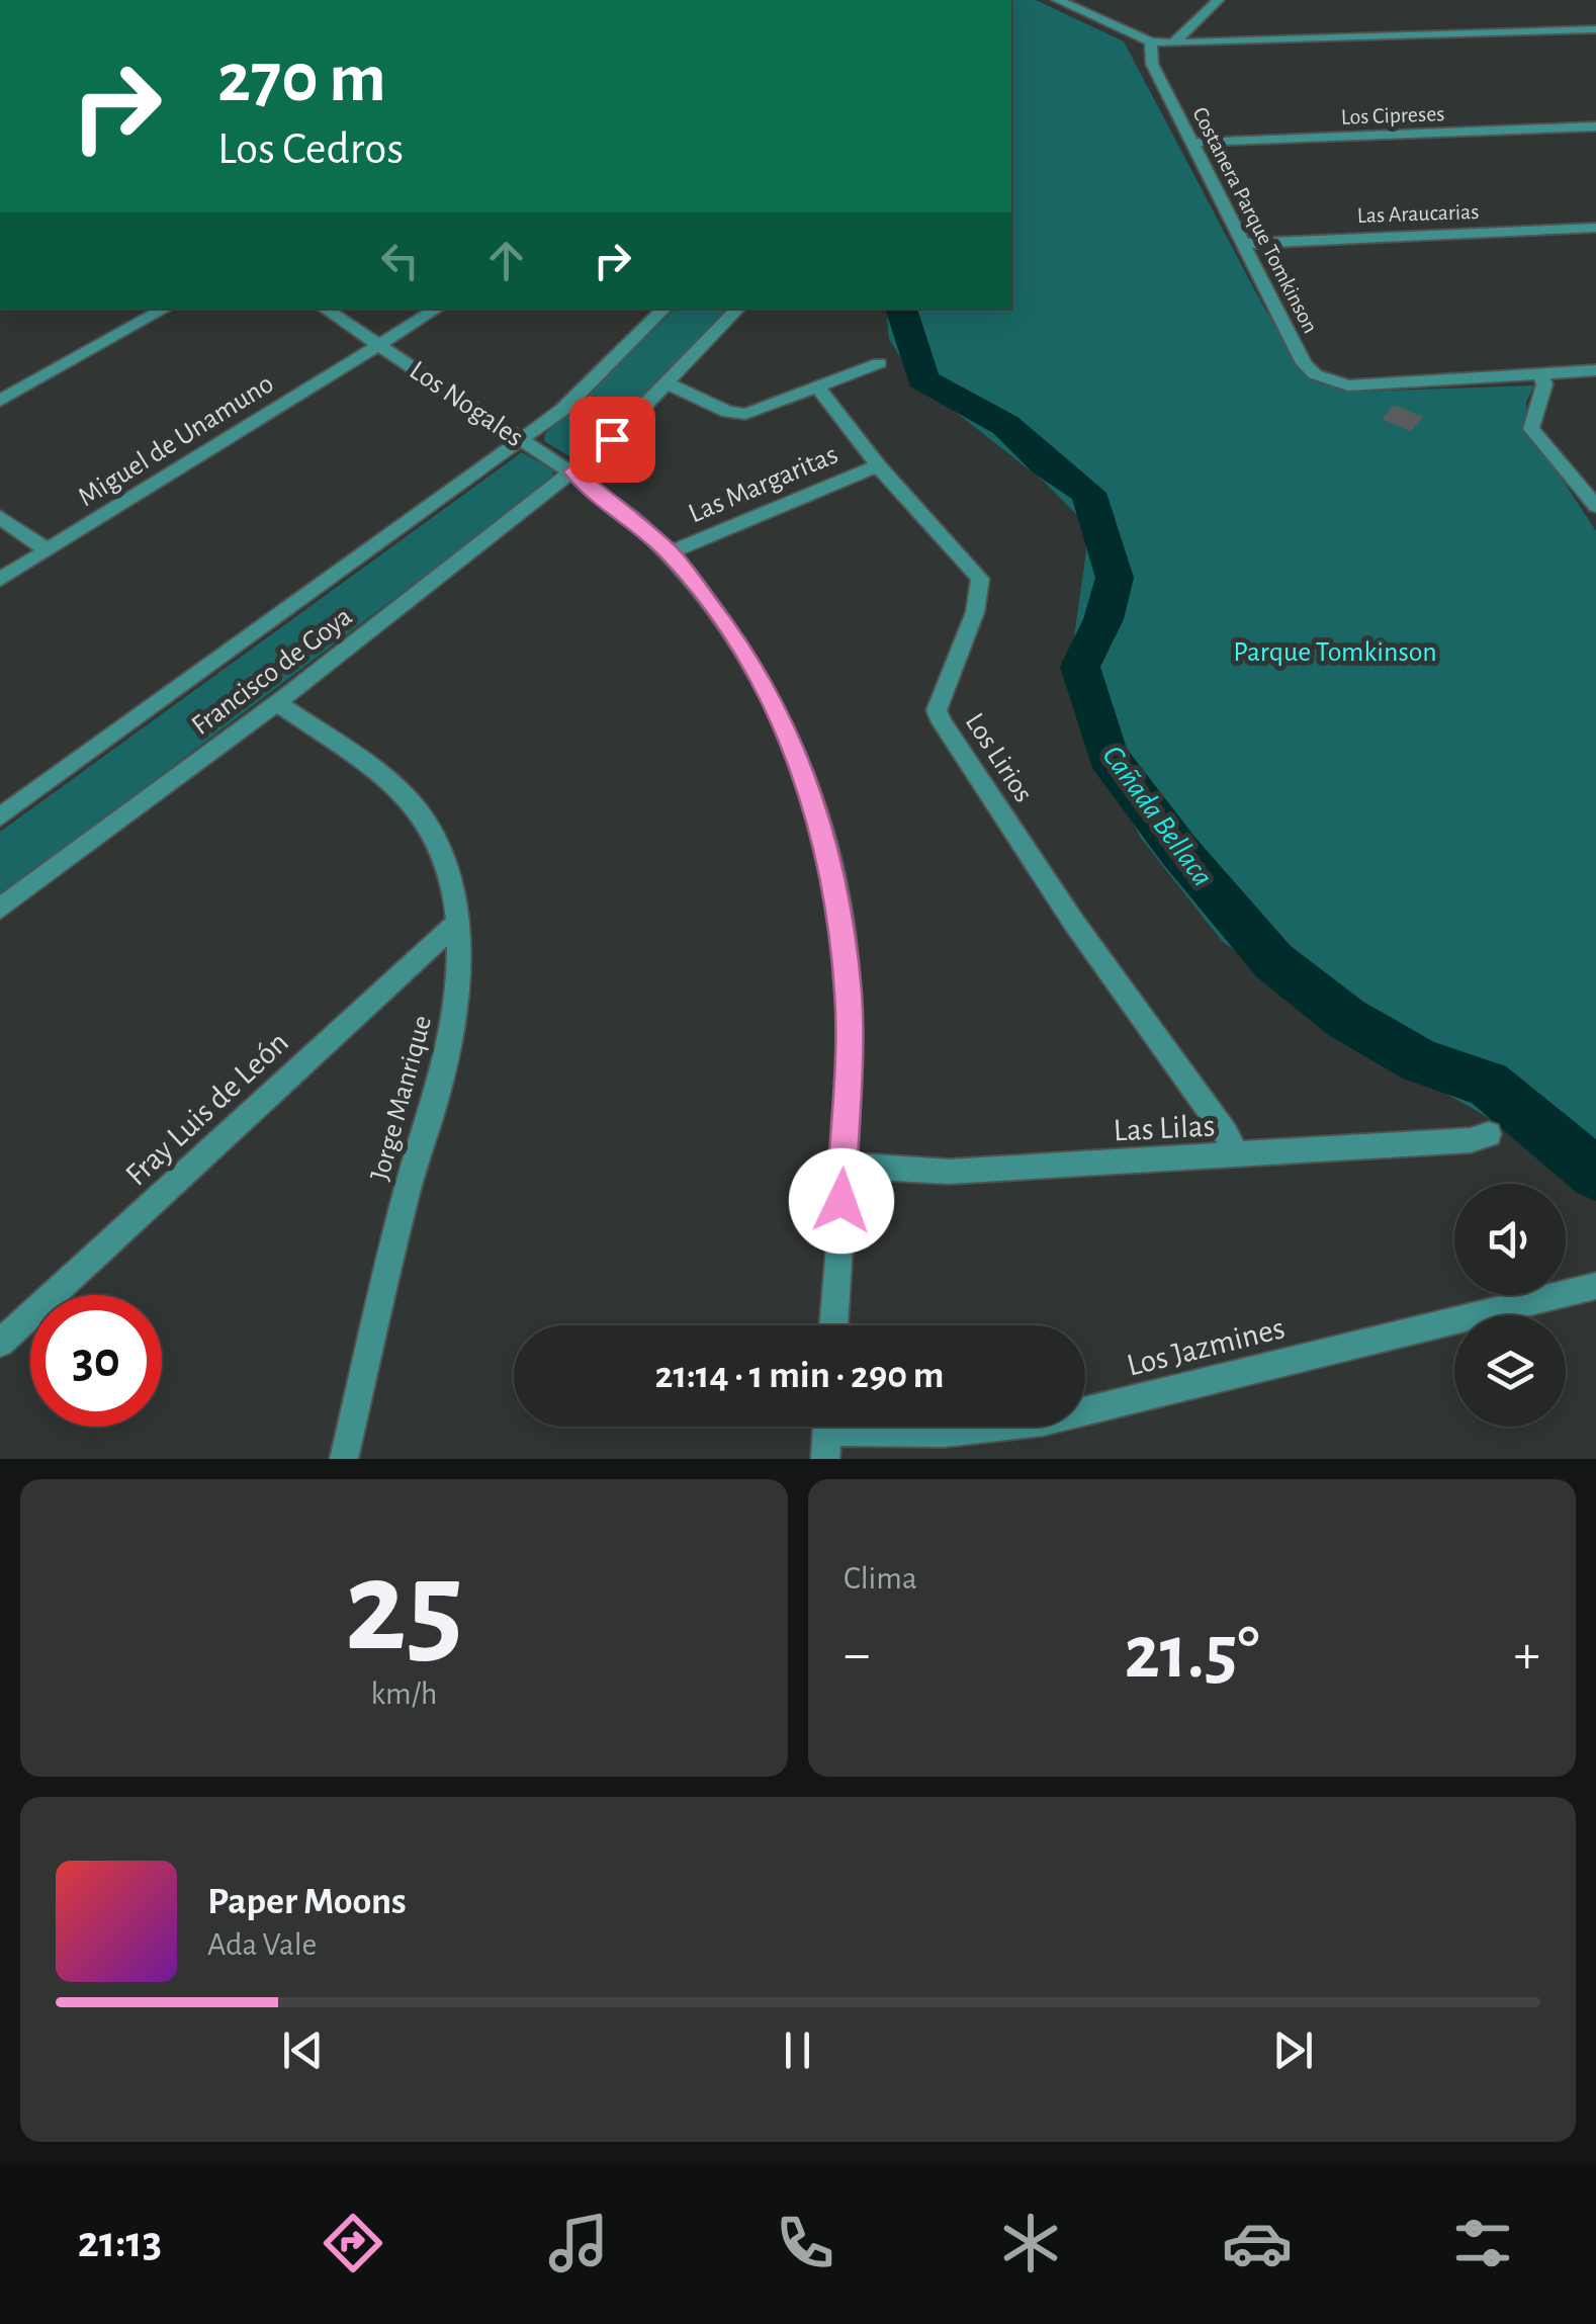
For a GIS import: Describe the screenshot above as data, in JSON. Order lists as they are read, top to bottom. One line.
{"streets":{"street":["Los Cipreses","Las Araucarias","Costanera Parque Tomkinson","Los Nogales","Miguel de Unamuno","Las Margaritas","Francisco de Goya","Los Lirios","Jorge Manrique","Fray Luis de León","Las Lilas","Los Jazmines"]},"crossings":[["Los Cipreses","Costanera Parque Tomkinson"],["Las Araucarias","Costanera Parque Tomkinson"],["Los Nogales","Miguel de Unamuno"],["Los Nogales","Las Margaritas"],["Los Nogales","Francisco de Goya"],["Los Nogales","Las Lilas"],["Las Margaritas","Los Lirios"],["Francisco de Goya","Jorge Manrique"],["Los Lirios","Las Lilas"],["Jorge Manrique","Fray Luis de León"]],"water":["Cañada Bellaca"],"parks":["Parque Tomkinson"],"page":{"turn":["270 m","Los Cedros"],"limit":"30","trip":"21:14 · 1 min · 290 m","tile":[["25","km/h"],"Clima"],"heat":["−","21.5°","+"],"song":["Paper Moons","Ada Vale"],"tabs":"21:13"}}
